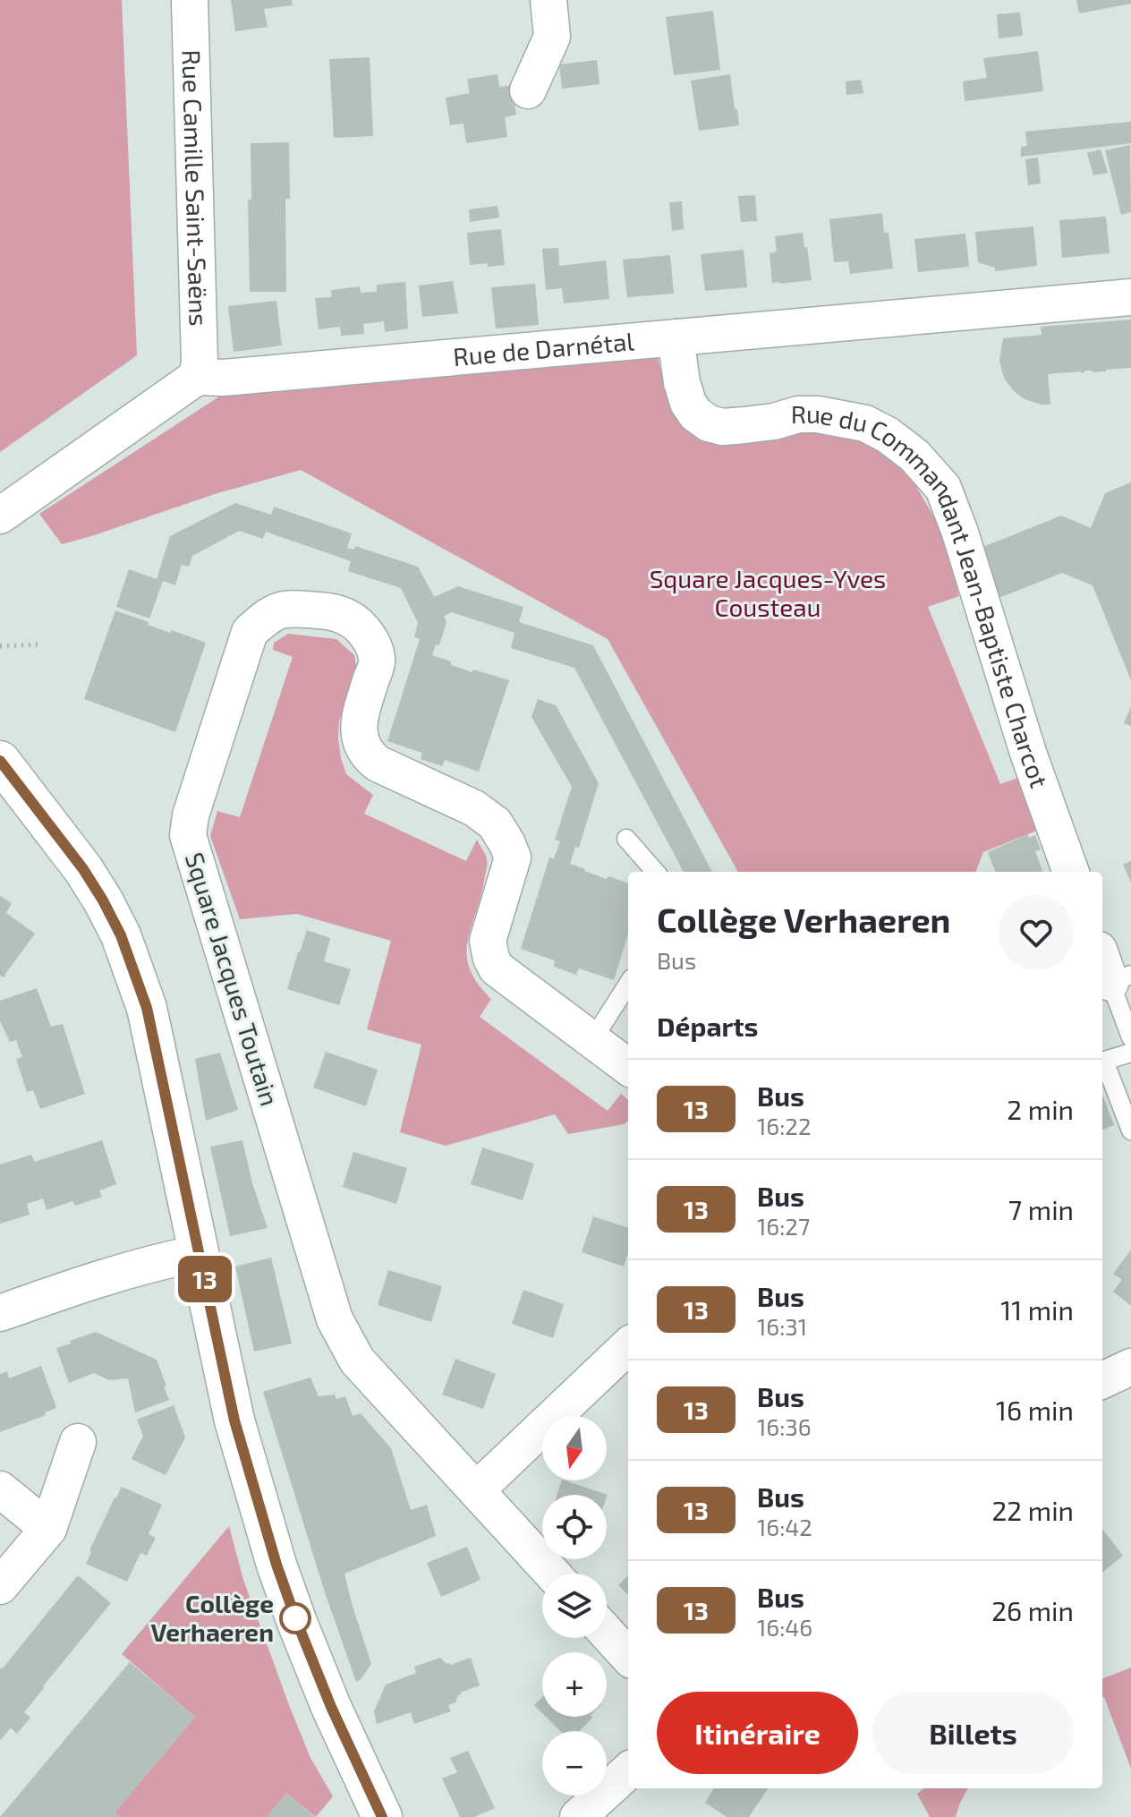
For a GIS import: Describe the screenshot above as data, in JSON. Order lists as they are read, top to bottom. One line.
{"streets":{"street":["Rue Camille Saint-Saëns","Rue de Darnétal","Rue du Commandant Jean-Baptiste Charcot","Square Jacques Toutain"]},"crossings":[["Rue Camille Saint-Saëns","Rue de Darnétal"],["Rue de Darnétal","Rue du Commandant Jean-Baptiste Charcot"]],"parks":["Square Jacques-Yves Cousteau"],"places":["Collège Verhaeren"],"lines":["bus line 13"],"north":"bottom","page":{"on_map":"13","heading":[["Collège Verhaeren","Bus"],"Départs"],"list":[{"mark":"13","name":"Bus","note":"16:22","value":"2 min"},{"mark":"13","name":"Bus","note":"16:27","value":"7 min"},{"mark":"13","name":"Bus","note":"16:31","value":"11 min"},{"mark":"13","name":"Bus","note":"16:36","value":"16 min"},{"mark":"13","name":"Bus","note":"16:42","value":"22 min"},{"mark":"13","name":"Bus","note":"16:46","value":"26 min"}],"map_buttons":["+","−"],"buttons":["Itinéraire","Billets"]}}
